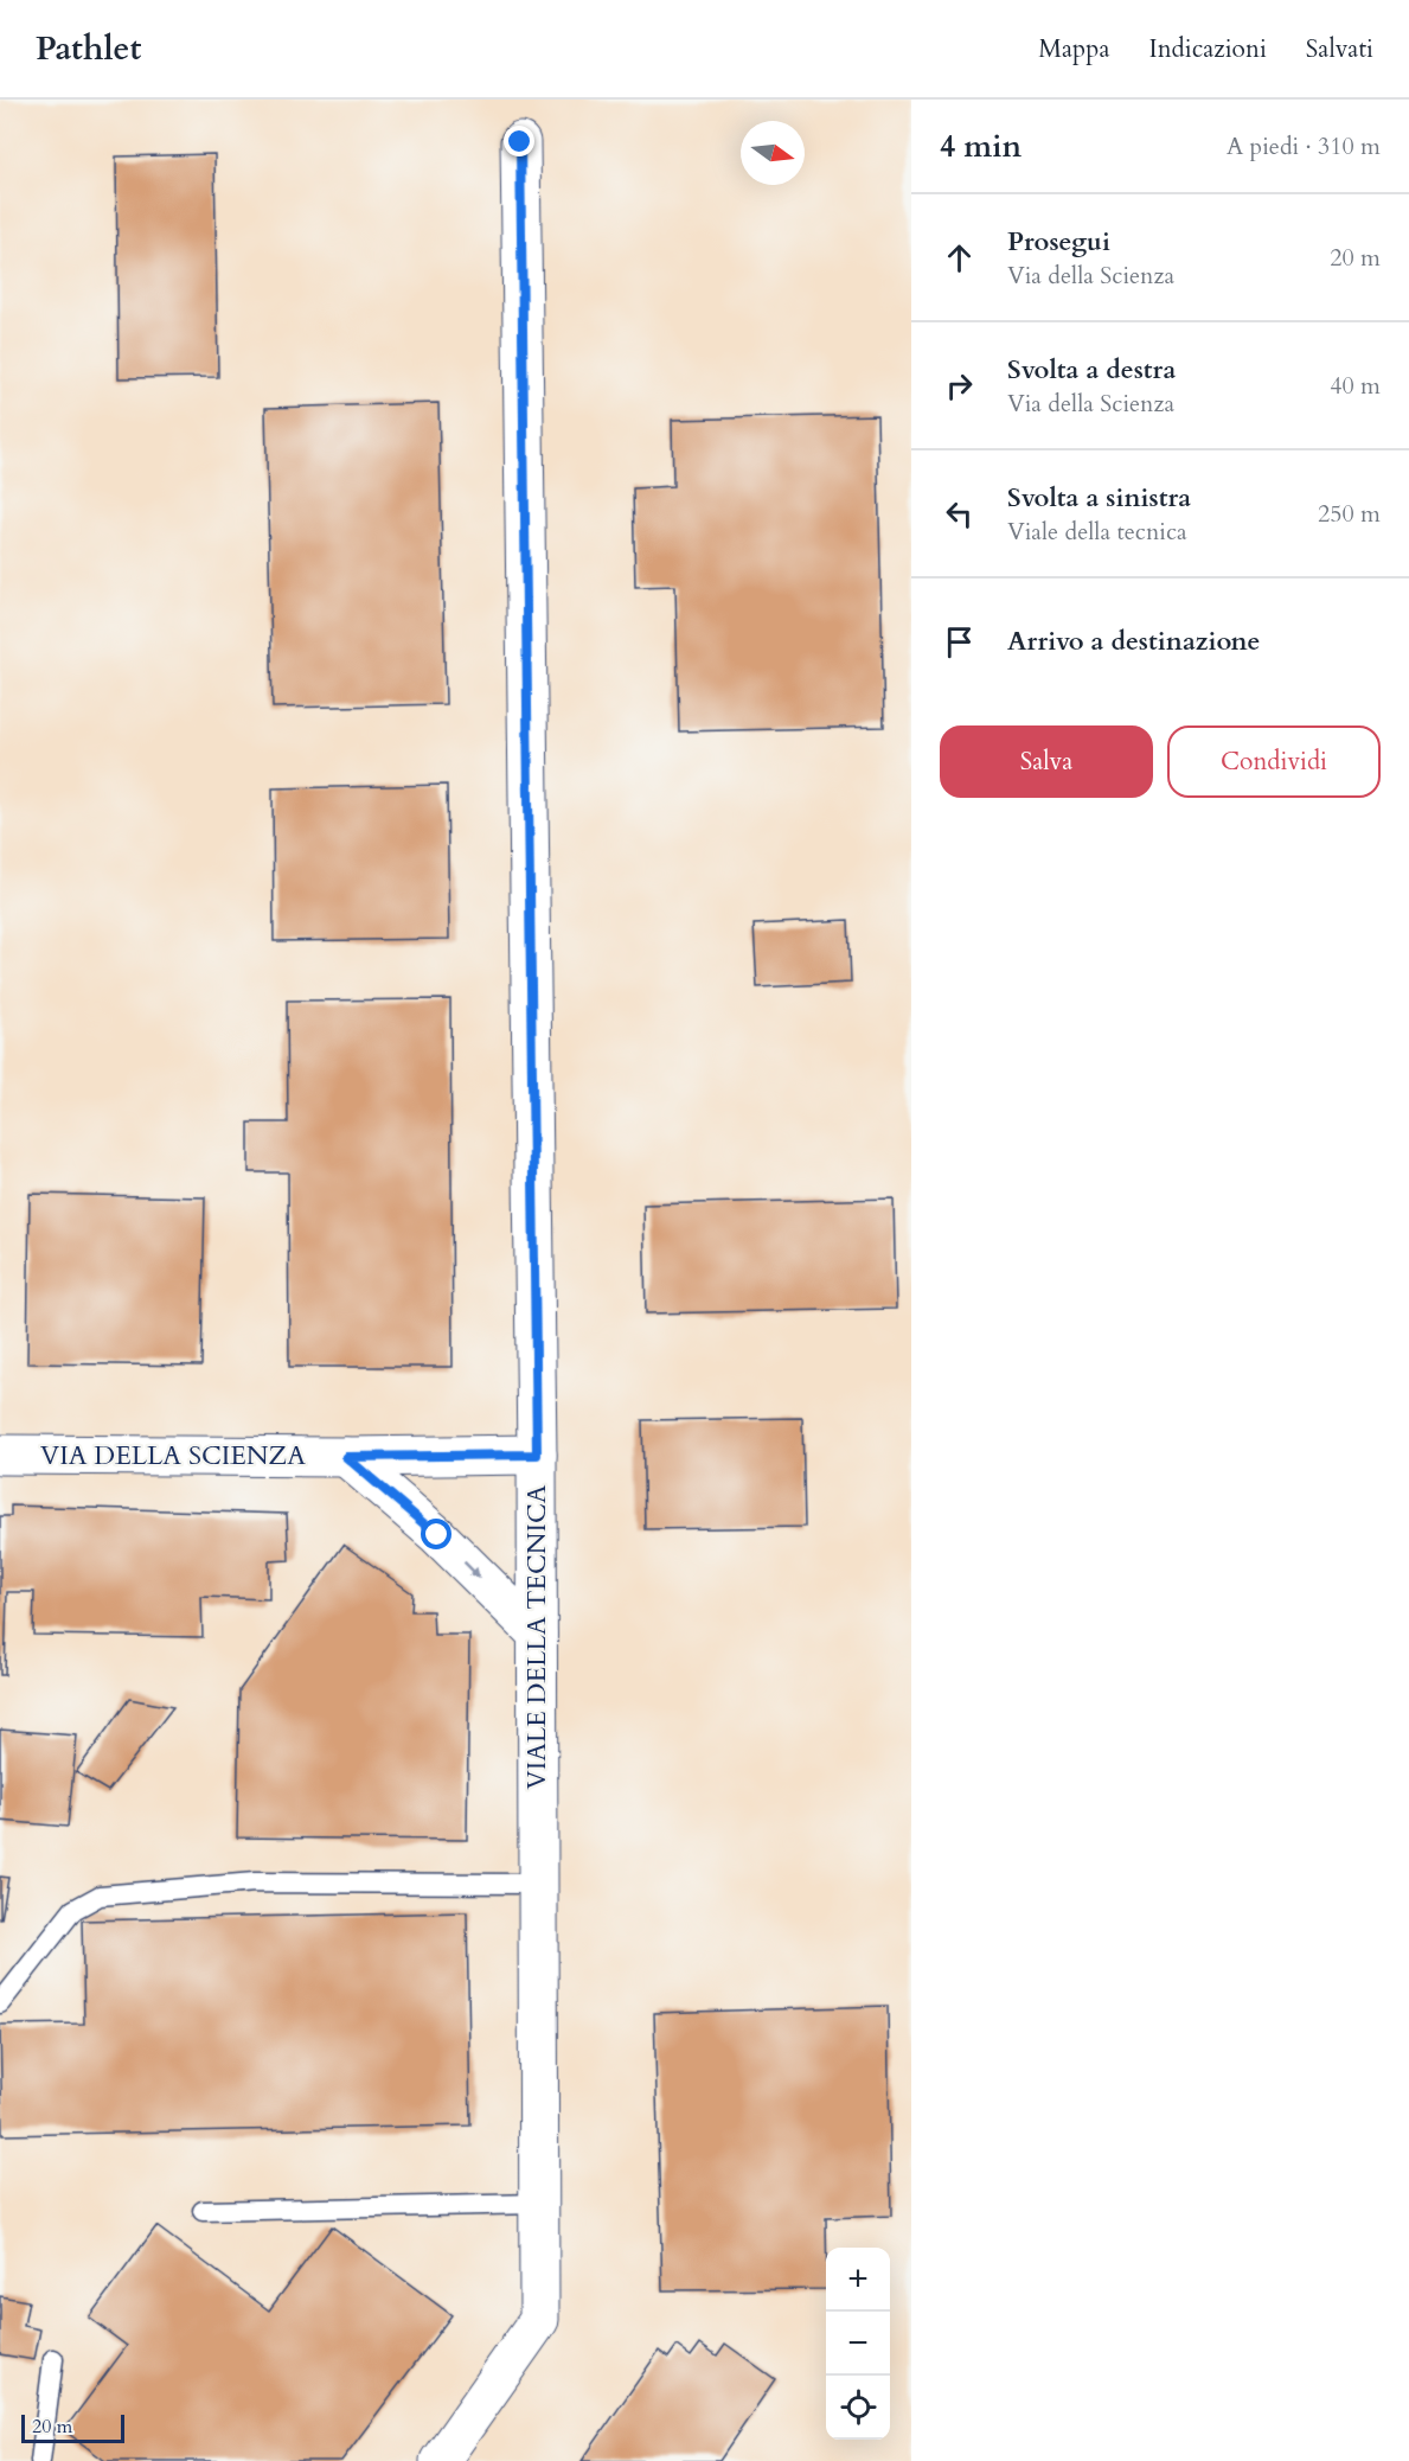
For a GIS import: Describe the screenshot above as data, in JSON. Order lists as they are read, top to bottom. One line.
{"streets":{"street":["VIA DELLA SCIENZA","VIALE DELLA TECNICA"]},"crossings":[["VIA DELLA SCIENZA","VIALE DELLA TECNICA"]],"scale_bar":"20 m","north":"right","page":{"header":"Pathlet","nav":["Mappa","Indicazioni","Salvati"],"heading":["4 min","A piedi · 310 m"],"list":[["Prosegui","Via della Scienza","20 m"],["Svolta a destra","Via della Scienza","40 m"],["Svolta a sinistra","Viale della tecnica","250 m"],"Arrivo a destinazione"],"buttons":["Salva","Condividi"],"map_buttons":["+","−"],"scale":"20 m"}}
